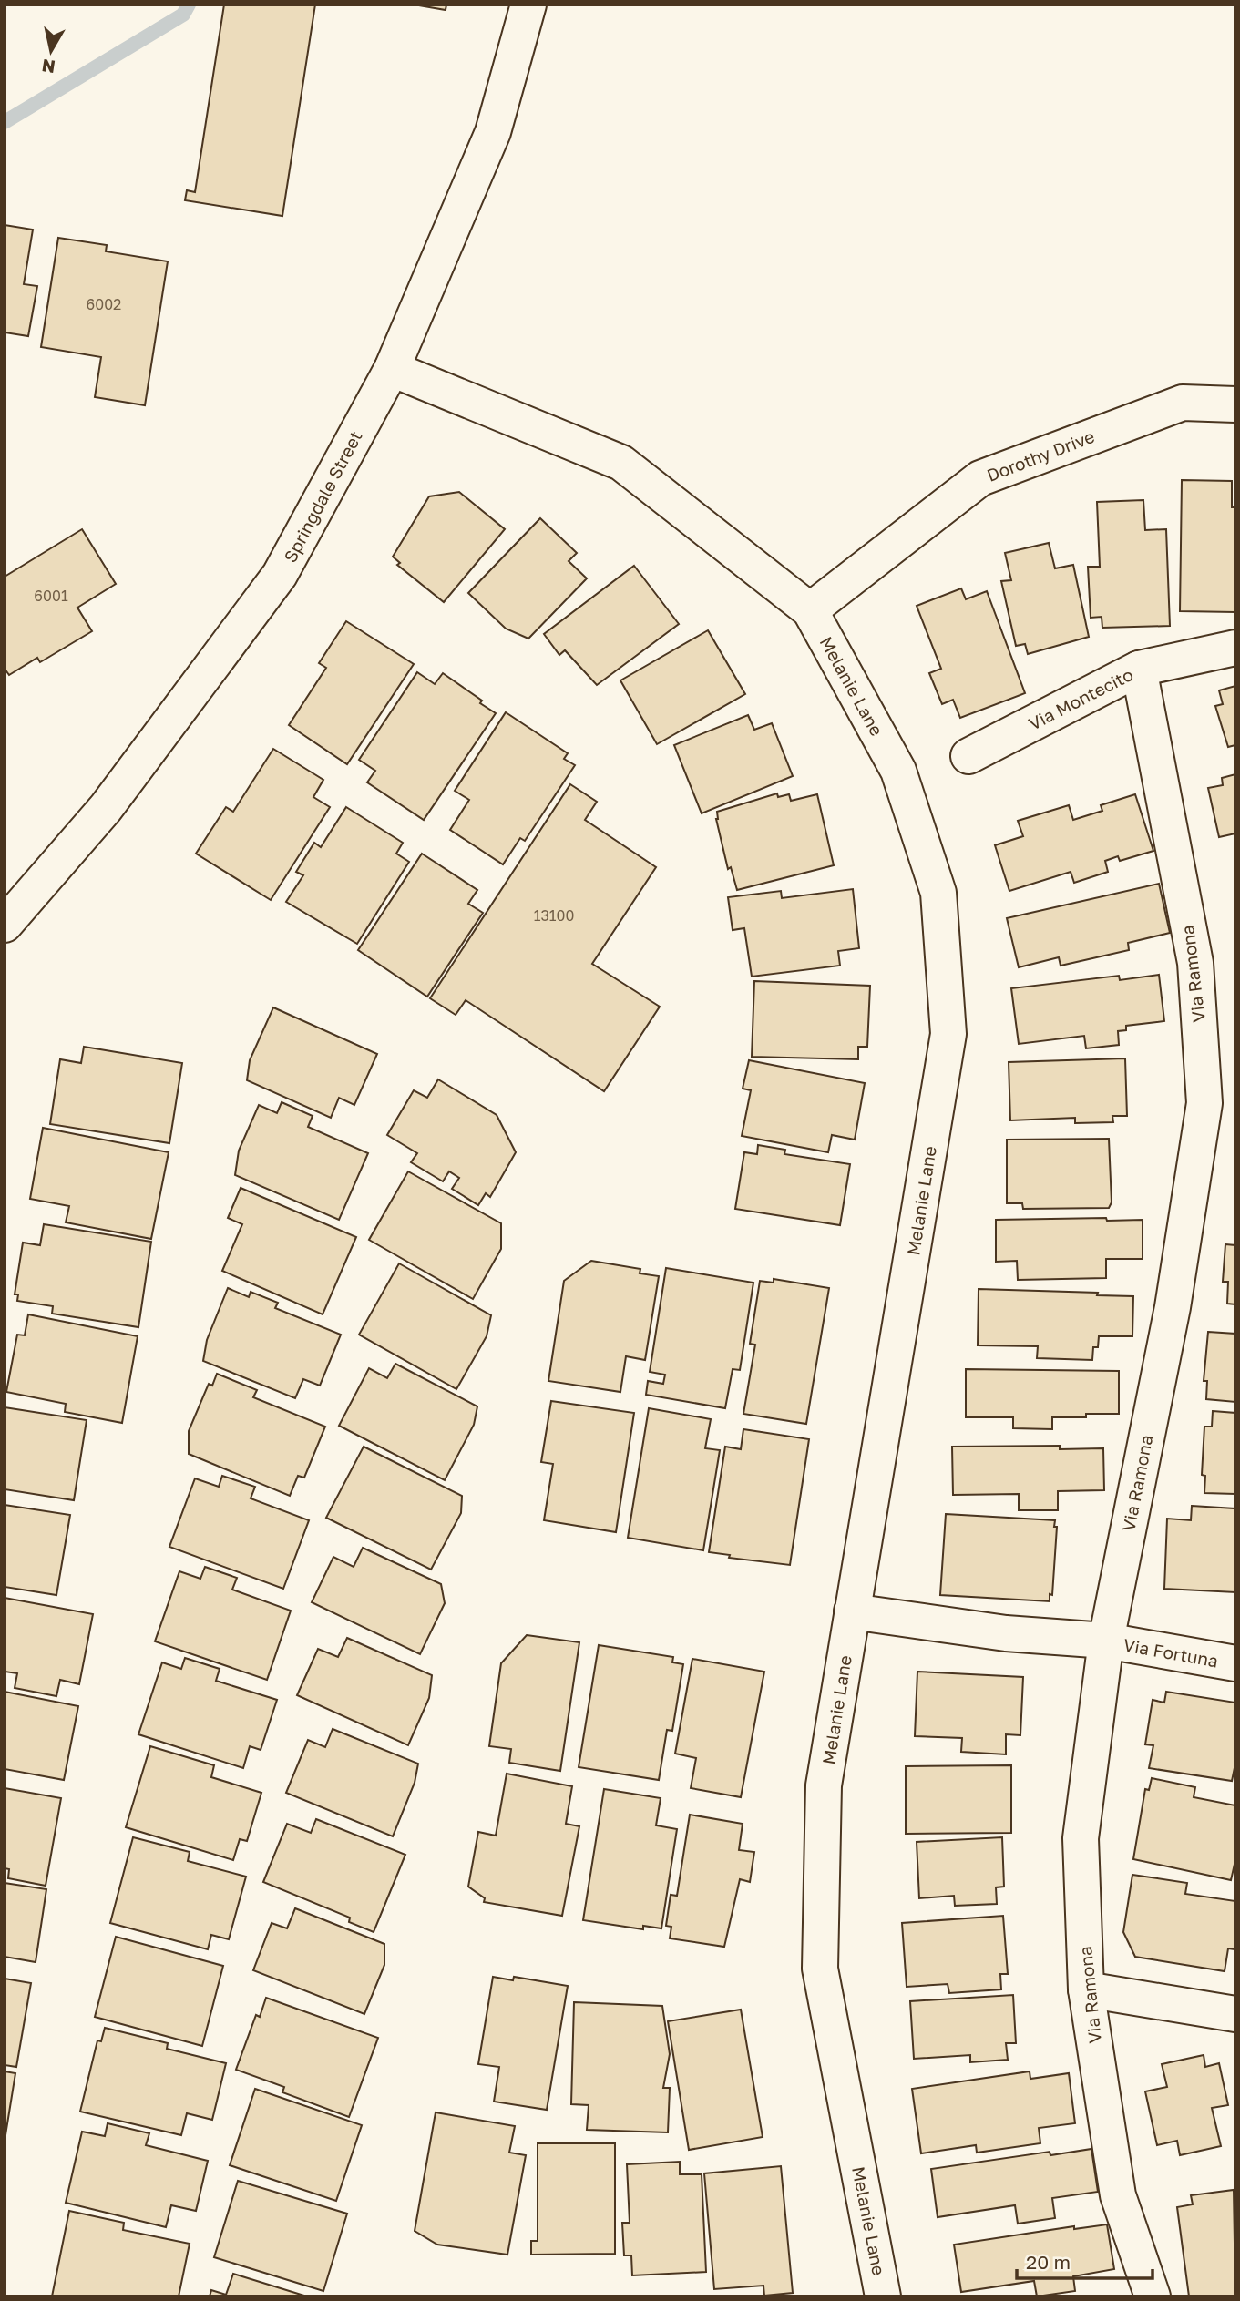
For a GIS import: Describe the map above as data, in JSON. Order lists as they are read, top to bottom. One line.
{"streets":{"street":["Dorothy Drive","Springdale Street","Melanie Lane","Via Montecito","Via Ramona","Via Fortuna"]},"crossings":[["Dorothy Drive","Melanie Lane"],["Springdale Street","Melanie Lane"],["Melanie Lane","Via Fortuna"],["Via Montecito","Via Ramona"],["Via Ramona","Via Fortuna"]],"house_numbers":["6002","6001","13100"],"scale_bar":"20 m","north":"bottom"}
